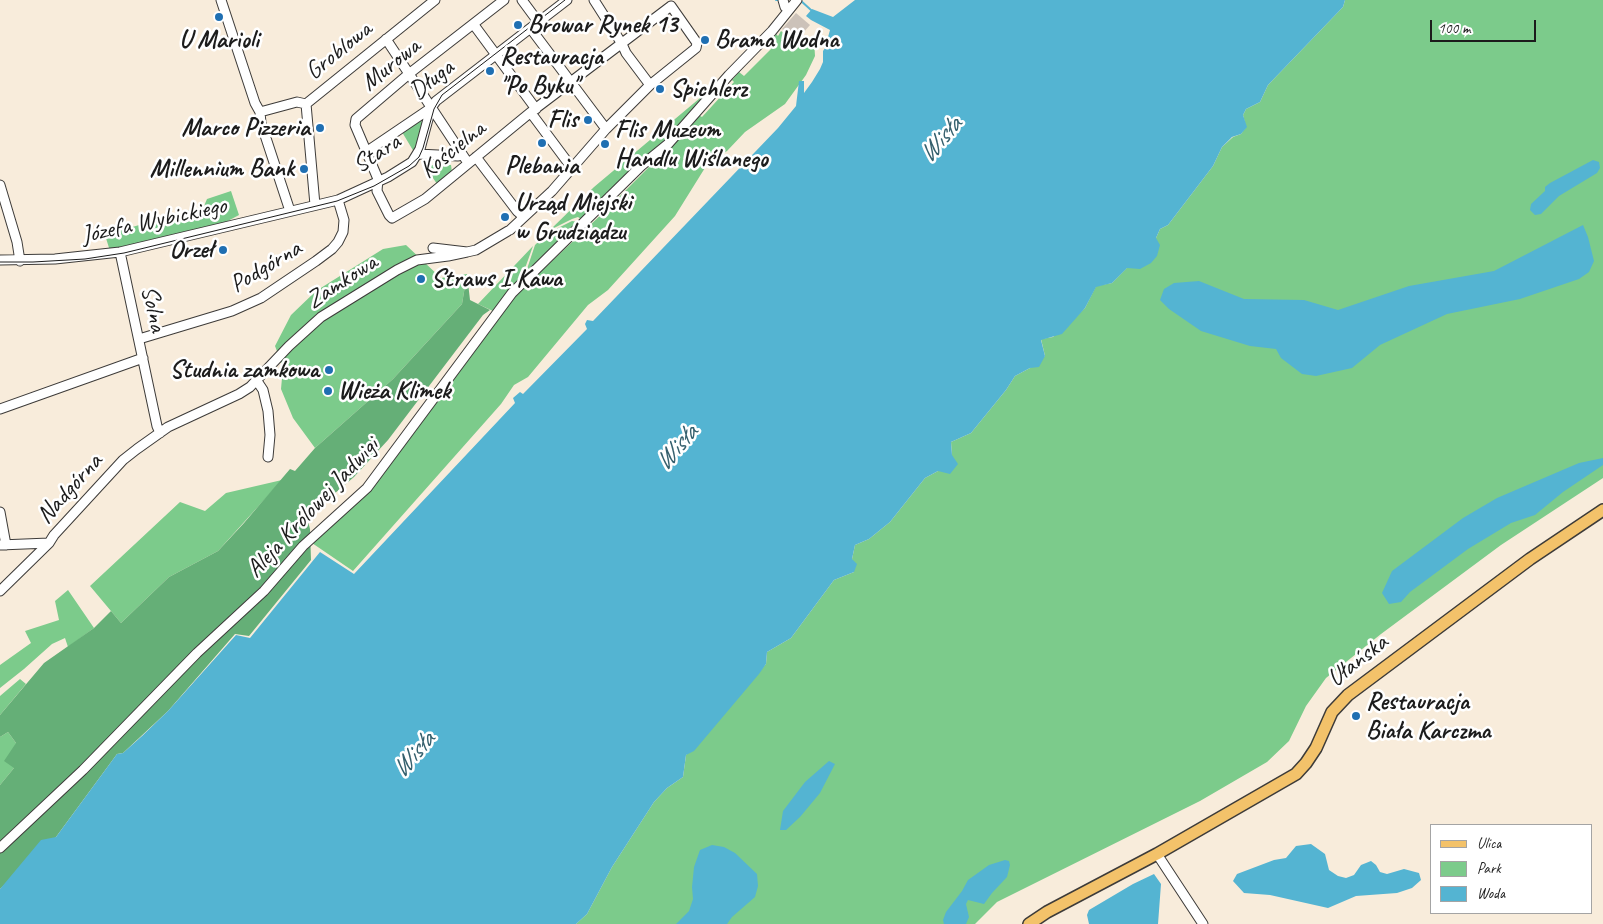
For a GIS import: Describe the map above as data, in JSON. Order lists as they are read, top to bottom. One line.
{"streets":{"main road":["Ułańska"],"street":["Groblowa","Murowa","Długa","Kościelna","Stara","Józefa Wybickiego","Podgórna","Zamkowa","Solna","Nadgórna","Aleja Królowej Jadwigi"]},"crossings":[["Murowa","Długa"],["Murowa","Kościelna"],["Murowa","Stara"],["Długa","Stara"],["Kościelna","Zamkowa"],["Stara","Józefa Wybickiego"],["Stara","Podgórna"],["Józefa Wybickiego","Solna"],["Podgórna","Solna"],["Zamkowa","Solna"],["Zamkowa","Nadgórna"],["Solna","Nadgórna"]],"water":["Wisła"],"places":["U Marioli","Browar Rynek 13","Brama Wodna","Restauracja \"Po Byku\"","Spichlerz","Flis","Marco Pizzeria","Plebania","Flis Muzeum Handlu Wiślanego","Millennium Bank","Urząd Miejski w Grudziądzu","Orzeł","Straws I Kawa","Studnia zamkowa","Wieża Klimek","Restauracja Biała Karczma"],"legend":["Ulica","Park","Woda"],"scale_bar":"100 m"}
